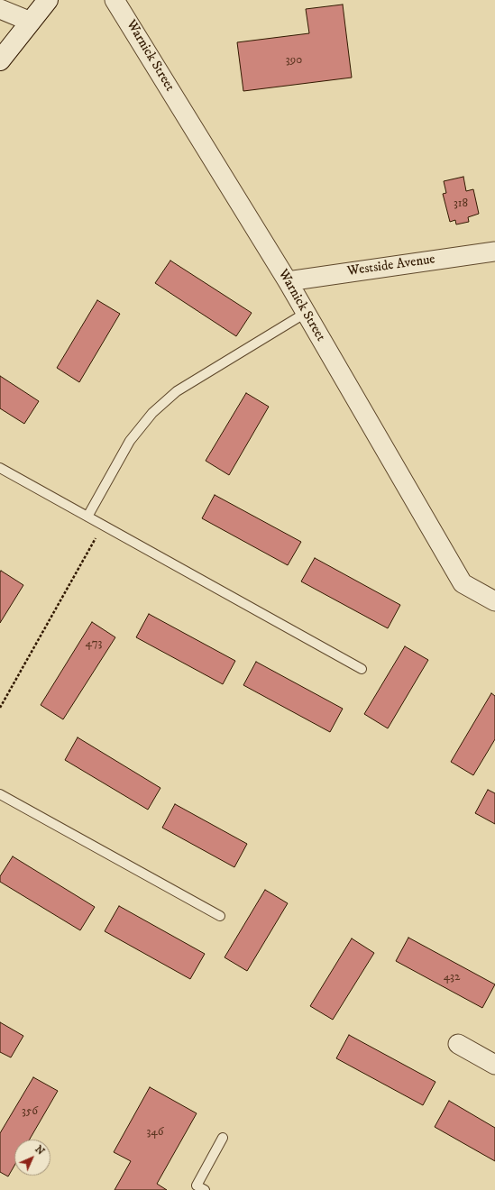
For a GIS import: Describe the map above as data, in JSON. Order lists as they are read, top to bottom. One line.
{"streets":{"street":["Warnick Street","Westside Avenue"]},"crossings":[["Warnick Street","Westside Avenue"]],"house_numbers":["390","318","473","432","356","346"],"north":"top right"}
